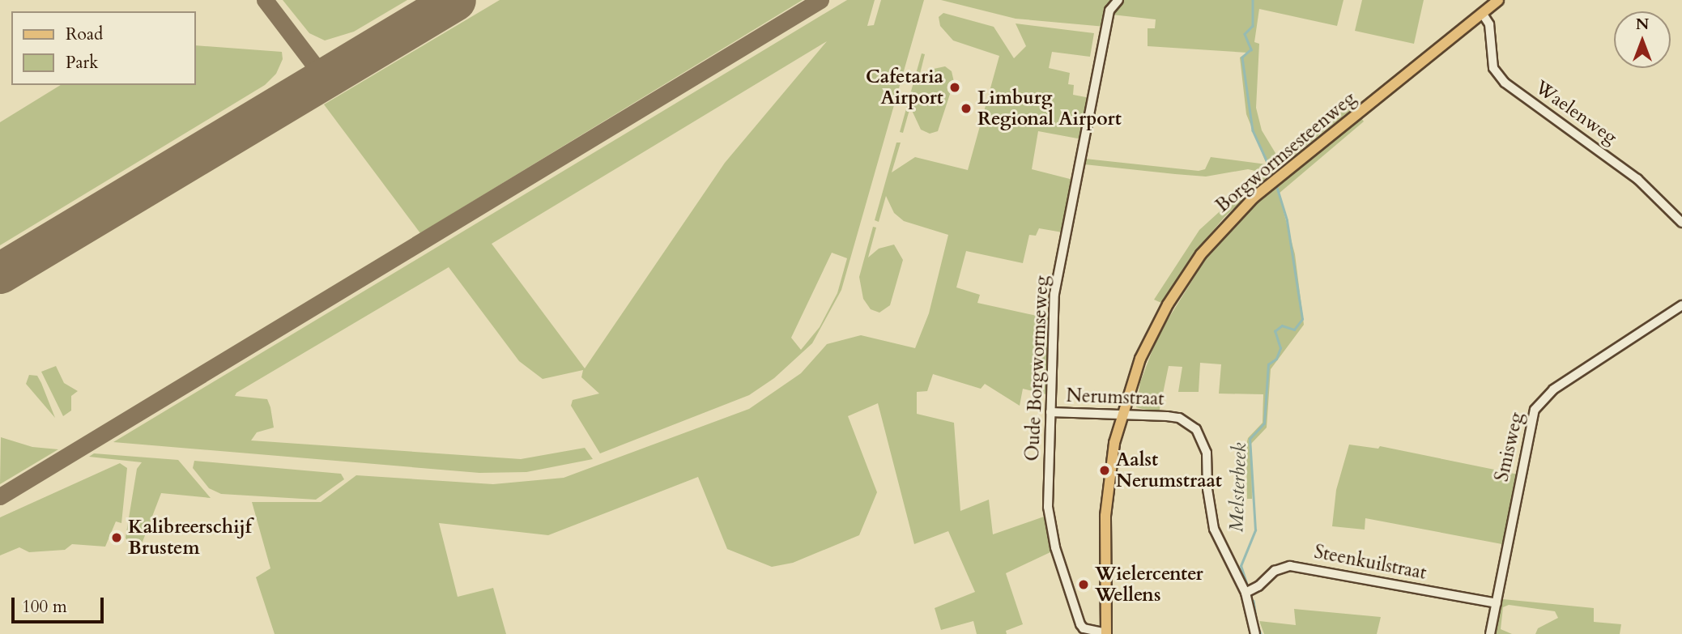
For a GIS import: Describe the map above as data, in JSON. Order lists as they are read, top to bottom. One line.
{"streets":{"main road":["Borgwormsesteenweg"],"street":["Waelenweg","Oude Borgwormseweg","Nerumstraat","Smisweg","Steenkuilstraat"]},"crossings":[["Waelenweg","Borgwormsesteenweg"],["Borgwormsesteenweg","Oude Borgwormseweg"],["Borgwormsesteenweg","Nerumstraat"],["Oude Borgwormseweg","Nerumstraat"],["Nerumstraat","Steenkuilstraat"],["Smisweg","Steenkuilstraat"]],"water":["Melsterbeek"],"places":["Cafetaria Airport","Limburg Regional Airport","Aalst Nerumstraat","Kalibreerschijf Brustem","Wielercenter Wellens"],"legend":["Road","Park"],"scale_bar":"100 m","north":"top"}
